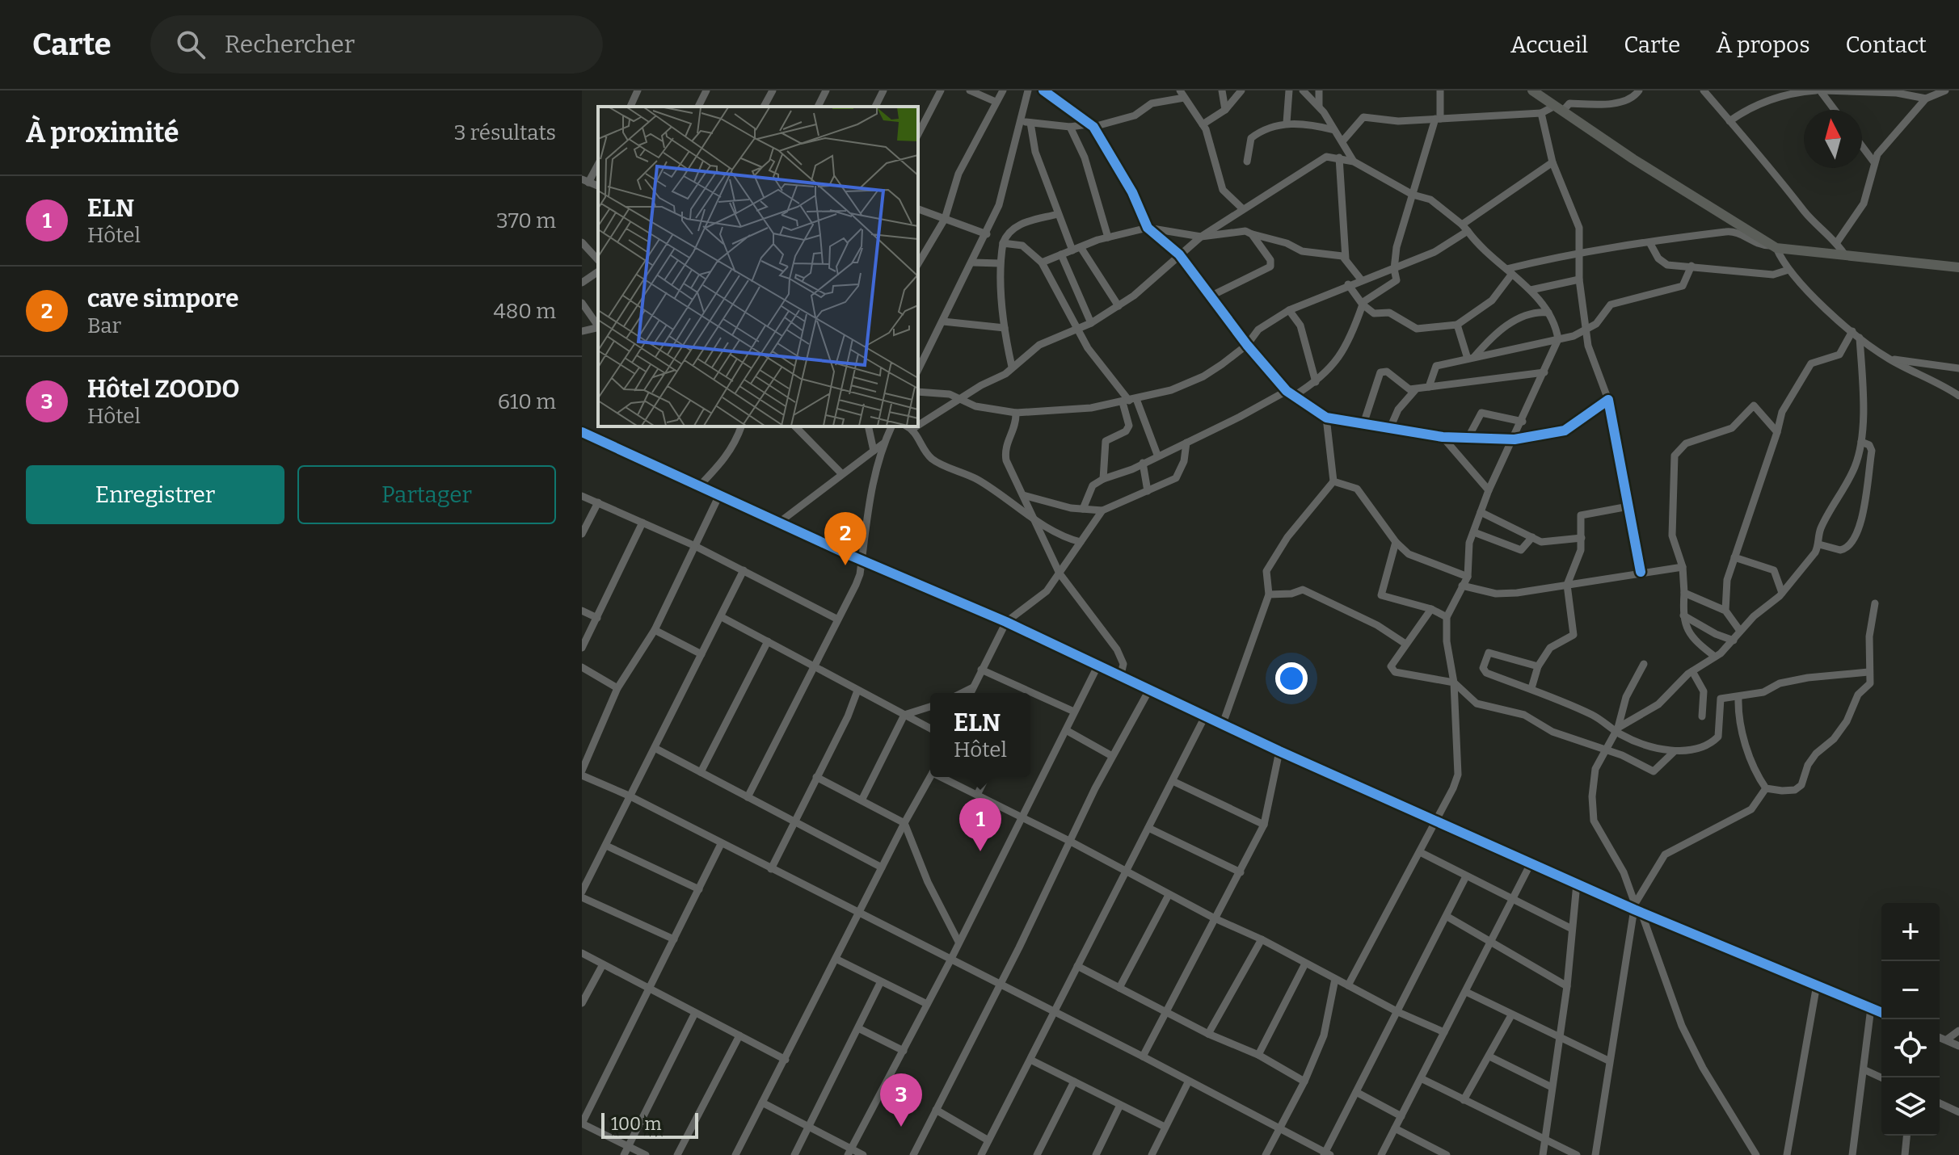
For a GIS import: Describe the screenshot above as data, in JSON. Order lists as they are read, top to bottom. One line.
{"scale_bar":"100 m","north":"top","page":{"header":"Carte","search":"Rechercher","nav":["Accueil","Carte","À propos","Contact"],"heading":["À proximité","3 résultats"],"list":[{"mark":"1","name":"ELN","note":"Hôtel","value":"370 m"},{"mark":"2","name":"cave simpore","note":"Bar","value":"480 m"},{"mark":"3","name":"Hôtel ZOODO","note":"Hôtel","value":"610 m"}],"buttons":["Enregistrer","Partager"],"pins":["2","1","3"],"popup":["ELN","Hôtel"],"map_buttons":["+","−"],"scale":"100 m"}}
